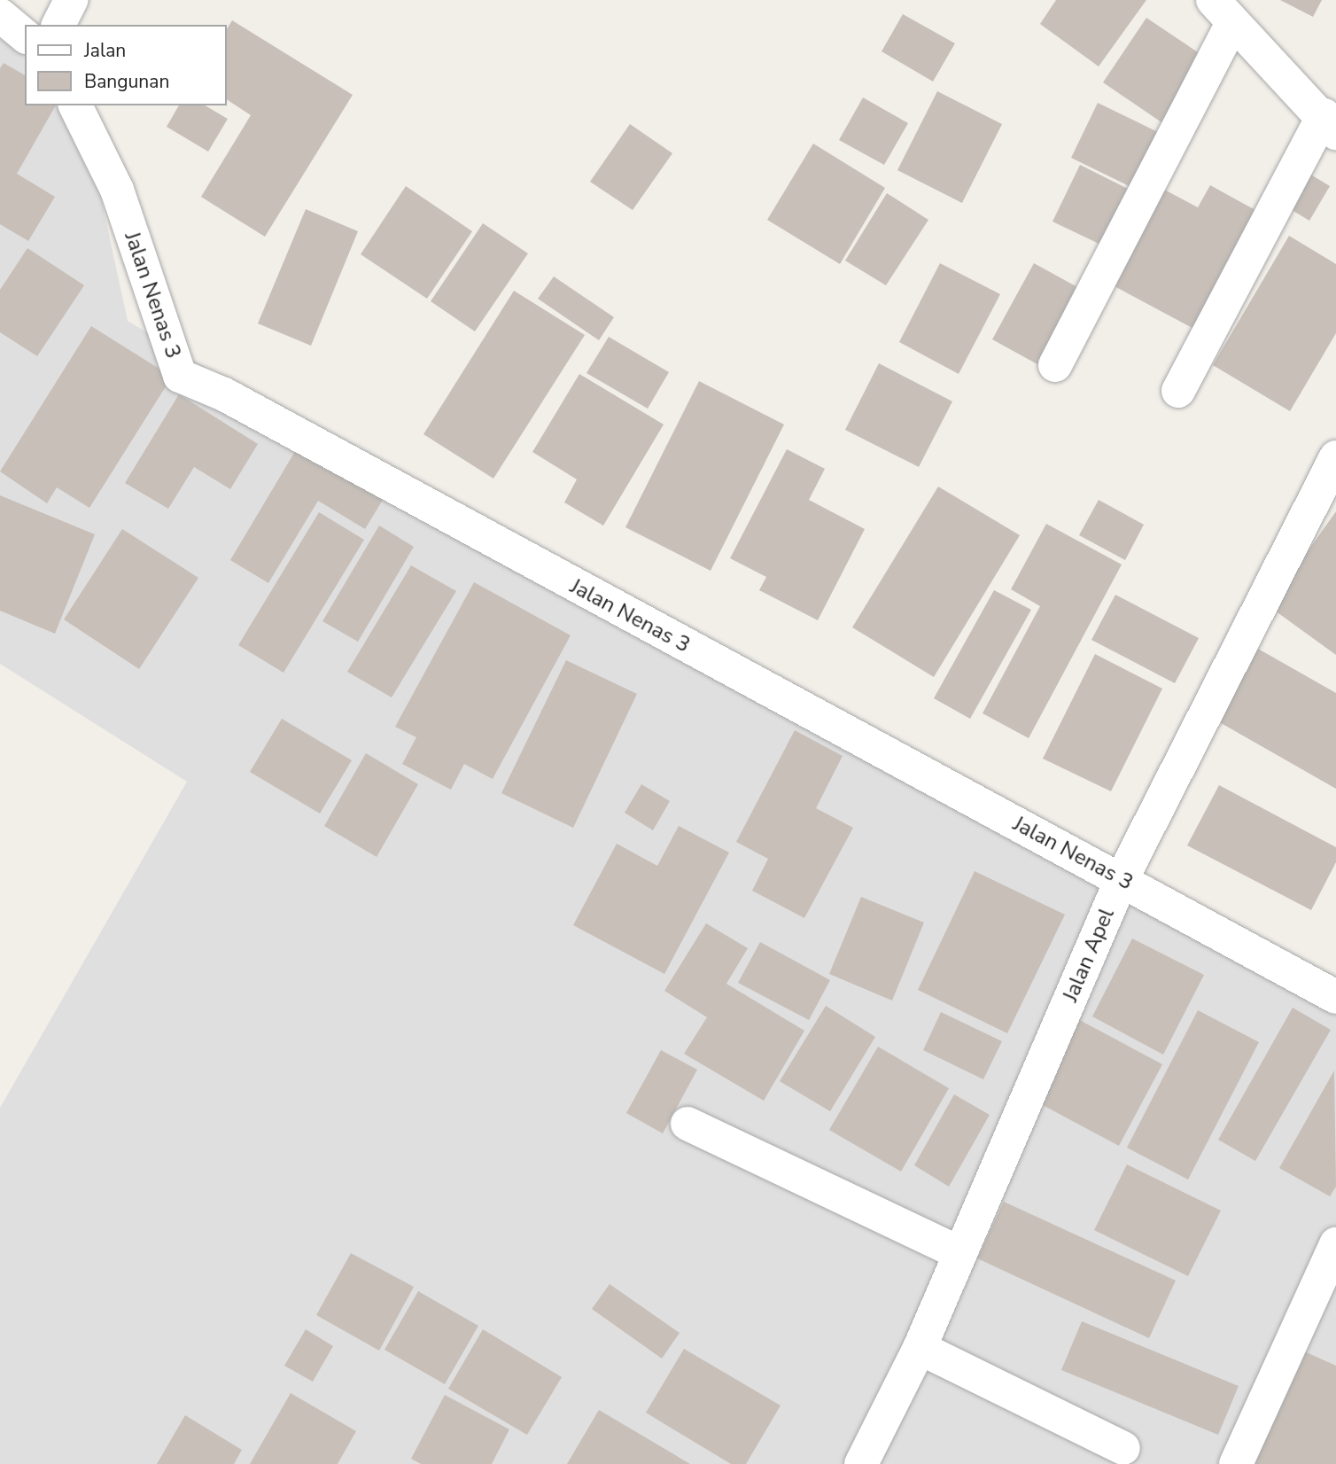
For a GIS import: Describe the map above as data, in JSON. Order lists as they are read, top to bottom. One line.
{"streets":{"street":["Jalan Nenas 3","Jalan Apel"]},"crossings":[["Jalan Nenas 3","Jalan Apel"]],"legend":["Jalan","Bangunan"]}
